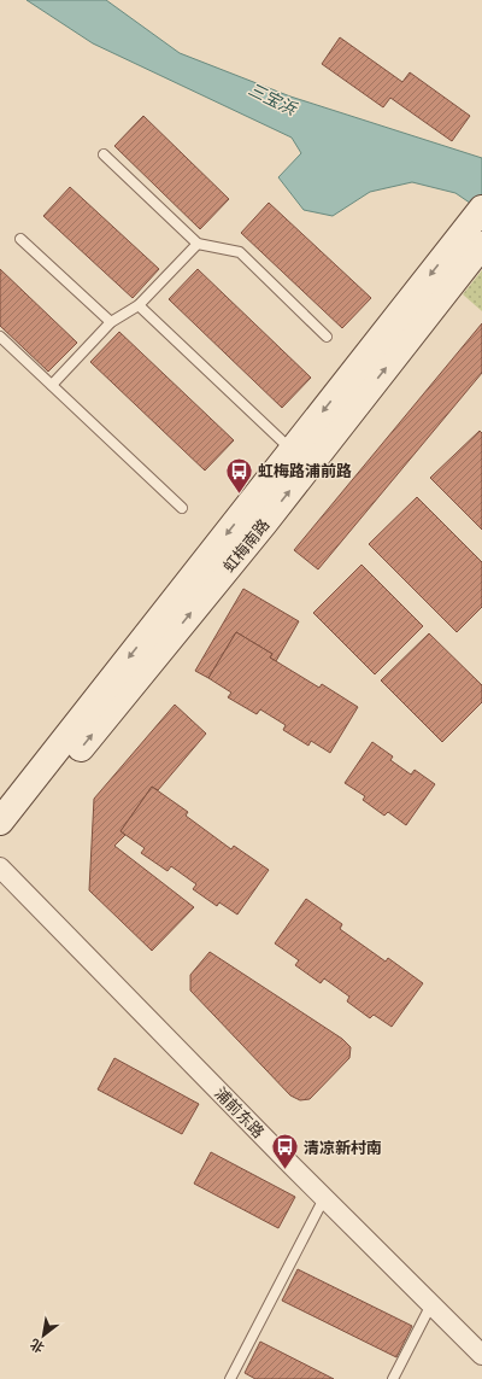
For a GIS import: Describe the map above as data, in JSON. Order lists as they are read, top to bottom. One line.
{"streets":{"street":["虹梅南路","浦前东路"]},"water":["三宝浜"],"places":{"bus stop":["虹梅路浦前路","清凉新村南"]},"north":"bottom left"}
